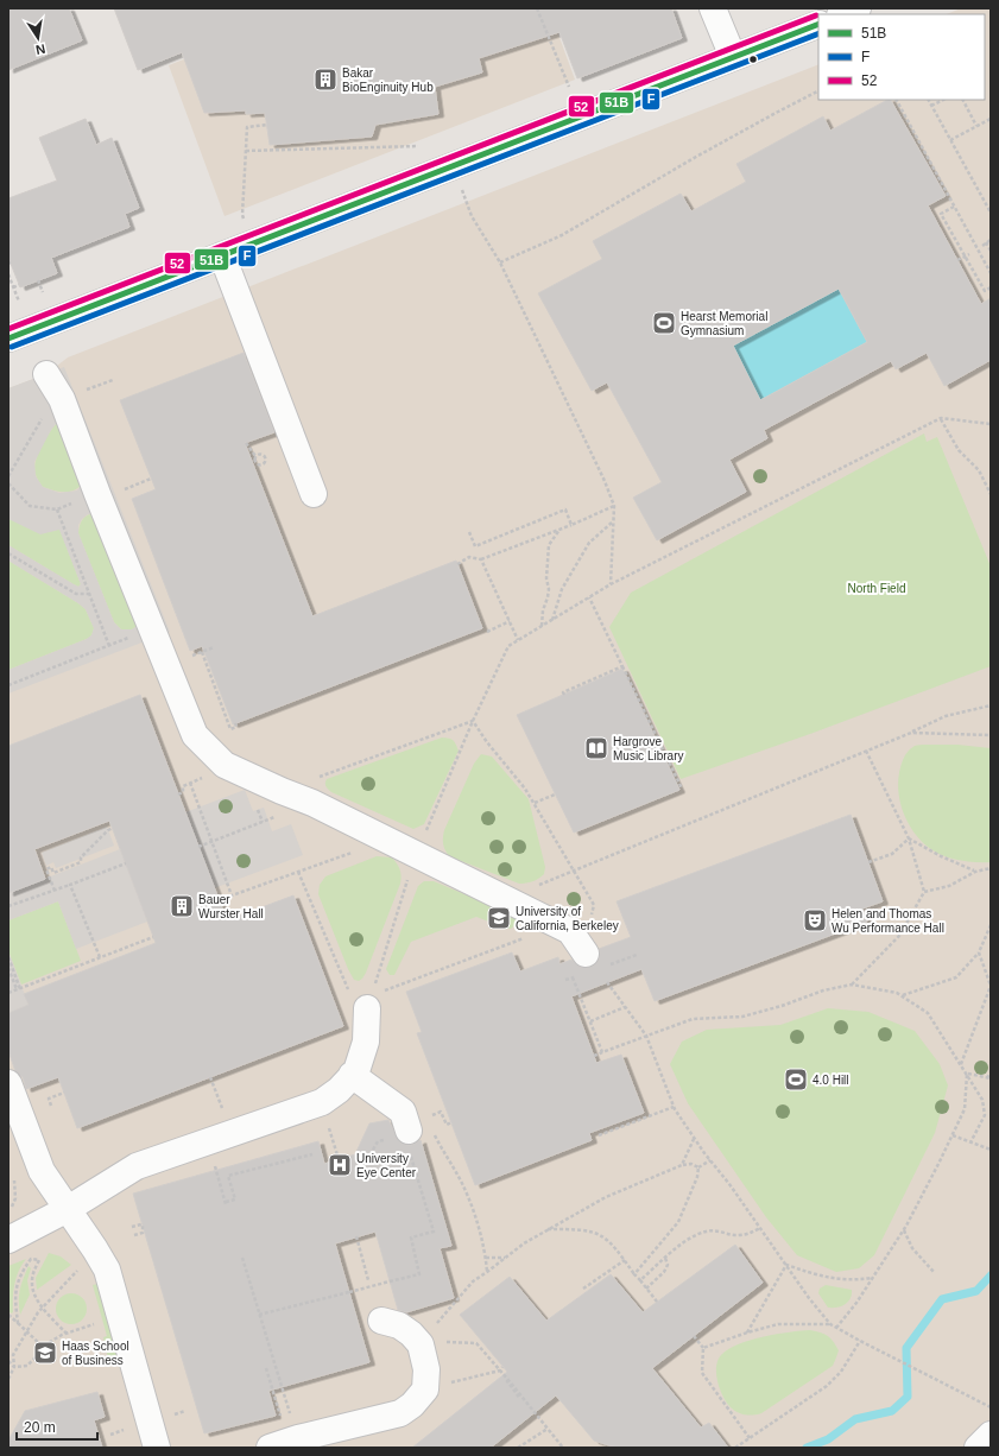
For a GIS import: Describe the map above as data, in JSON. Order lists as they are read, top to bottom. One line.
{"parks":["North Field"],"places":{"building":["Bakar BioEnginuity Hub","Bauer Wurster Hall"],"sports":["Hearst Memorial Gymnasium","4.0 Hill"],"library":["Hargrove Music Library"],"school or university":["University of California, Berkeley","Haas School of Business"],"theatre":["Helen and Thomas Wu Performance Hall"],"hospital":["University Eye Center"]},"lines":["transit line 52","transit line 51B","transit line F"],"legend":["51B","F","52"],"scale_bar":"20 m","north":"bottom"}
